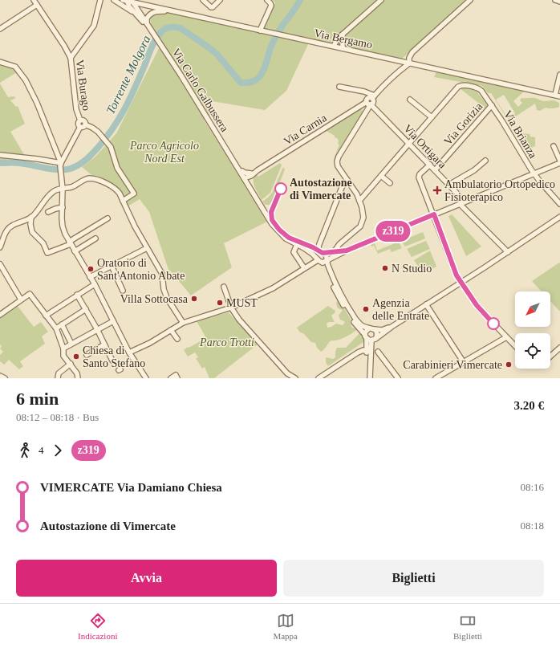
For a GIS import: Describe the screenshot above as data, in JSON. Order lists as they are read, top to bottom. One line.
{"streets":{"street":["Via Bergamo","Via Burago","Via Carlo Galbussera","Via Gorizia","Via Carnia","Via Brianza","Via Ortigara"]},"crossings":[["Via Bergamo","Via Carlo Galbussera"],["Via Carlo Galbussera","Via Carnia"],["Via Gorizia","Via Brianza"],["Via Gorizia","Via Ortigara"],["Via Carnia","Via Ortigara"]],"water":["Torrente Molgora"],"parks":["Parco Agricolo Nord Est","Parco Trotti"],"places":{"other":["Autostazione di Vimercate","N Studio","Oratorio di Sant'Antonio Abate","Villa Sottocasa","MUST","Agenzia delle Entrate","Chiesa di Santo Stefano","Carabinieri Vimercate"],"health":["Ambulatorio Ortopedico Fisioterapico"]},"lines":["bus line z319"],"north":"bottom left","page":{"on_map":"z319","heading":["6 min","08:12 – 08:18 · Bus","3.20 €"],"legs":["4","z319"],"list":[{"name":"VIMERCATE Via Damiano Chiesa","value":"08:16"},{"name":"Autostazione di Vimercate","value":"08:18"}],"buttons":["Avvia","Biglietti"],"tabs":["Indicazioni","Mappa","Biglietti"]}}
